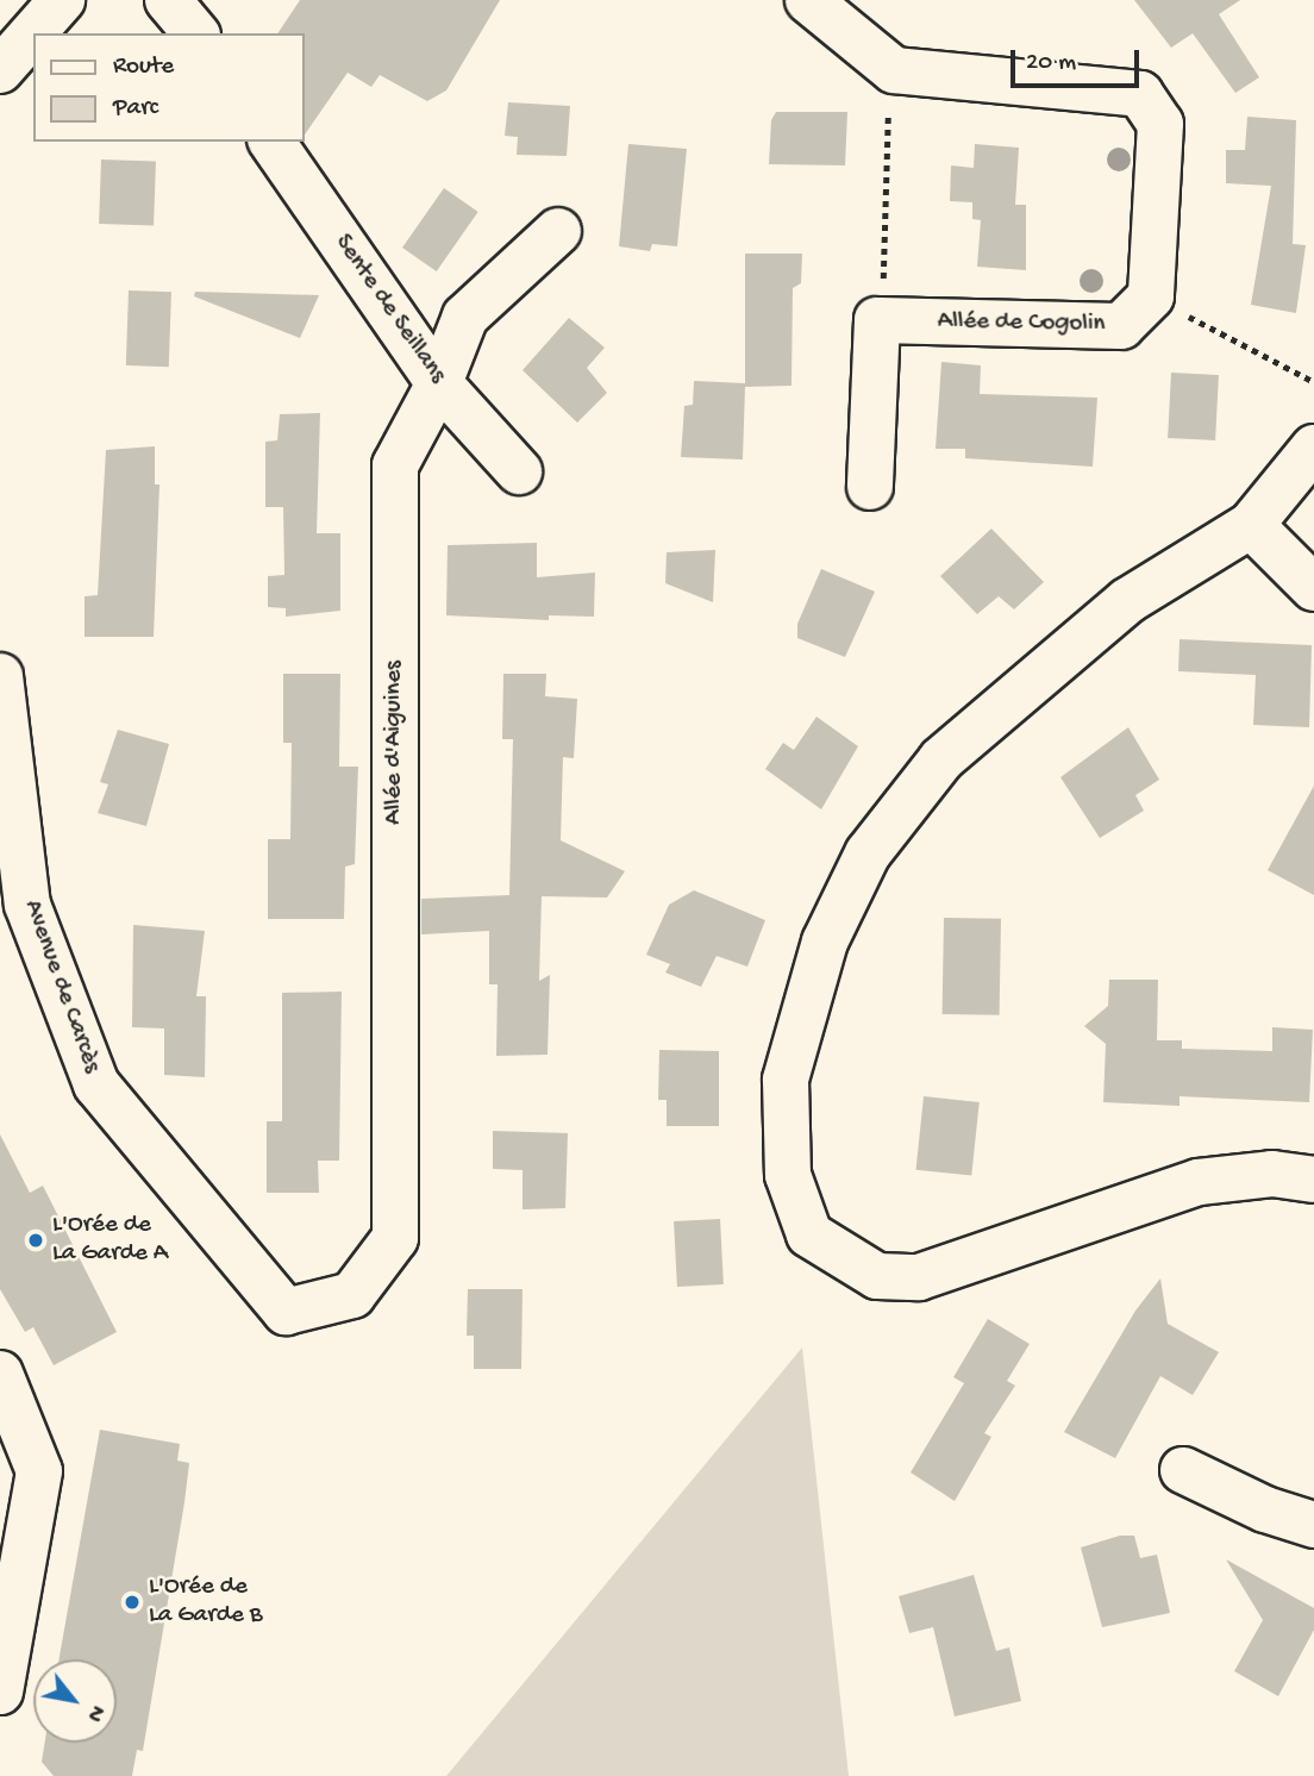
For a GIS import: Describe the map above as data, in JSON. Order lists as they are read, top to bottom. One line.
{"streets":{"street":["Sente de Seillans","Allée de Cogolin","Allée d'Aiguines","Avenue de Carcès"]},"crossings":[["Sente de Seillans","Allée d'Aiguines"],["Allée d'Aiguines","Avenue de Carcès"]],"places":["L'Orée de La Garde A","L'Orée de La Garde B"],"legend":["Route","Parc"],"scale_bar":"20 m","north":"bottom right"}
